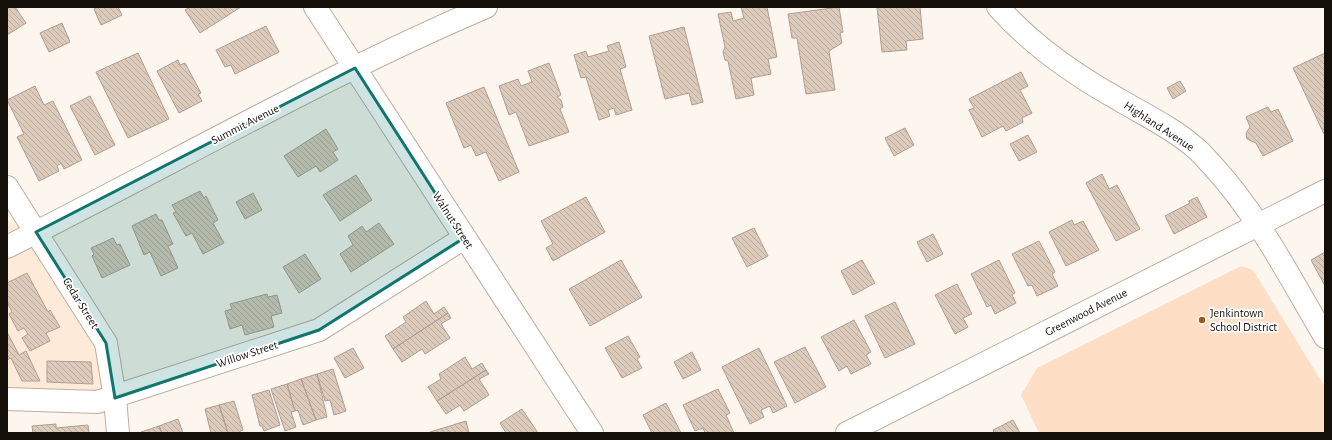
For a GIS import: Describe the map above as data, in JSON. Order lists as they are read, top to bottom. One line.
{"streets":{"street":["Summit Avenue","Highland Avenue","Walnut Street","Cedar Street","Greenwood Avenue","Willow Street"]},"crossings":[["Summit Avenue","Walnut Street"],["Summit Avenue","Cedar Street"],["Highland Avenue","Greenwood Avenue"],["Walnut Street","Willow Street"],["Cedar Street","Willow Street"]],"places":["Jenkintown School District"]}
